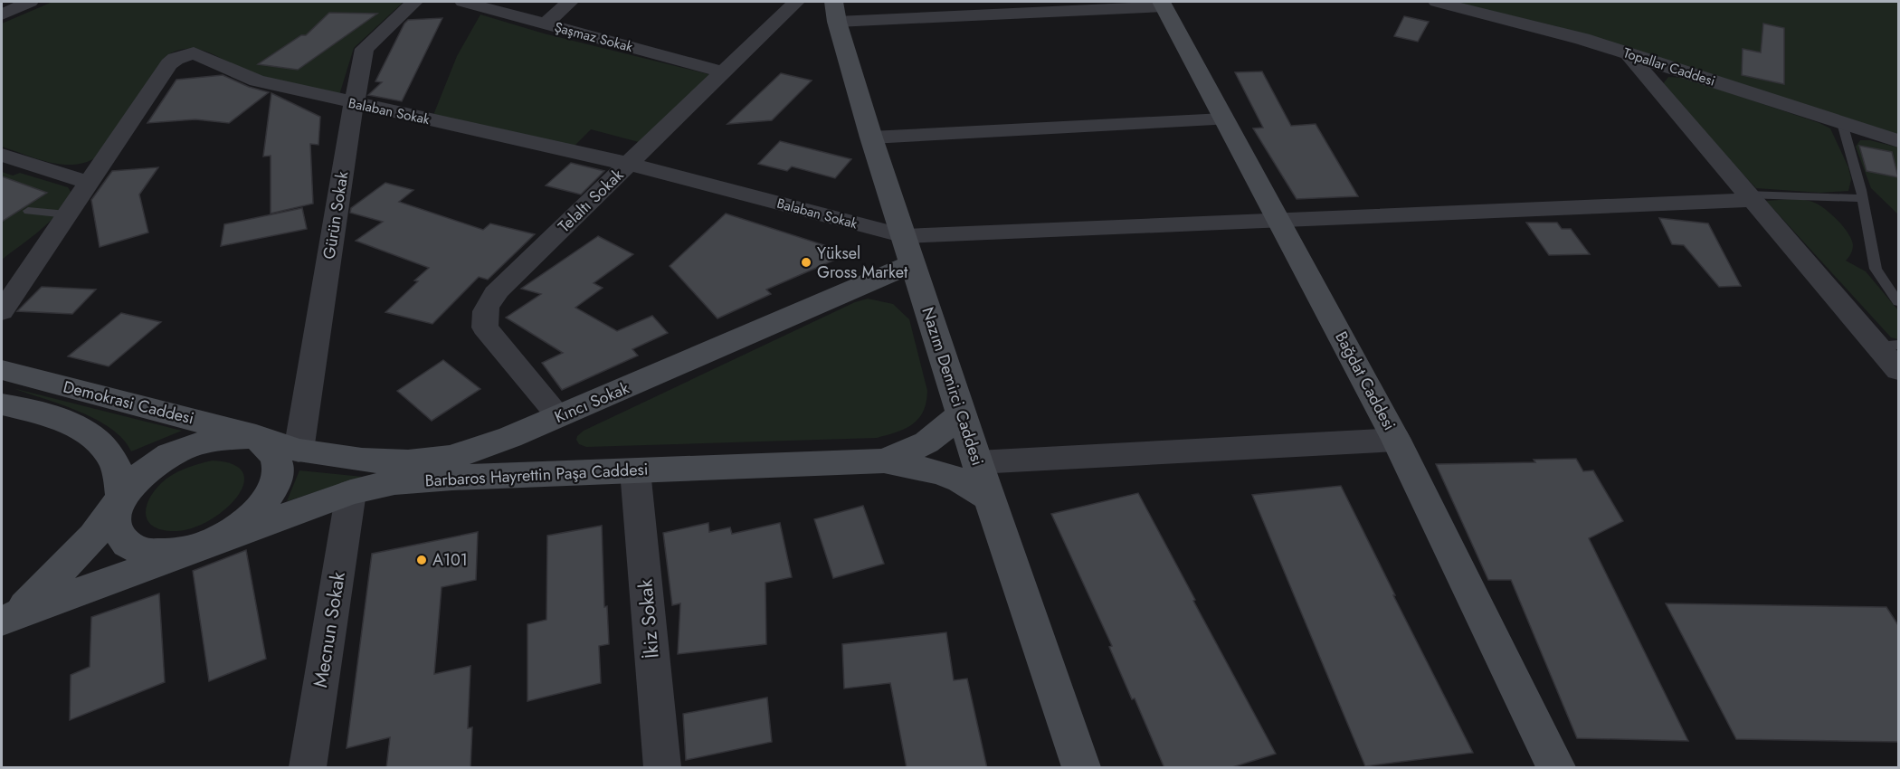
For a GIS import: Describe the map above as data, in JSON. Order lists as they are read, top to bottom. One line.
{"streets":{"main road":["Bağdat Caddesi","Nazım Demirci Caddesi","Demokrasi Caddesi","Kıncı Sokak","Barbaros Hayrettin Paşa Caddesi"],"street":["Şaşmaz Sokak","Topallar Caddesi","Balaban Sokak","Telaltı Sokak","Gürün Sokak","İkiz Sokak","Mecnun Sokak"]},"crossings":[["Şaşmaz Sokak","Telaltı Sokak"],["Balaban Sokak","Telaltı Sokak"],["Balaban Sokak","Gürün Sokak"],["Balaban Sokak","Bağdat Caddesi"],["Balaban Sokak","Nazım Demirci Caddesi"],["Balaban Sokak","Kıncı Sokak"],["Telaltı Sokak","Kıncı Sokak"],["Gürün Sokak","Kıncı Sokak"],["Nazım Demirci Caddesi","Kıncı Sokak"],["Demokrasi Caddesi","Kıncı Sokak"],["Demokrasi Caddesi","Barbaros Hayrettin Paşa Caddesi"],["Kıncı Sokak","Barbaros Hayrettin Paşa Caddesi"],["Barbaros Hayrettin Paşa Caddesi","İkiz Sokak"],["Barbaros Hayrettin Paşa Caddesi","Mecnun Sokak"]],"places":["Yüksel Gross Market","A101"]}
